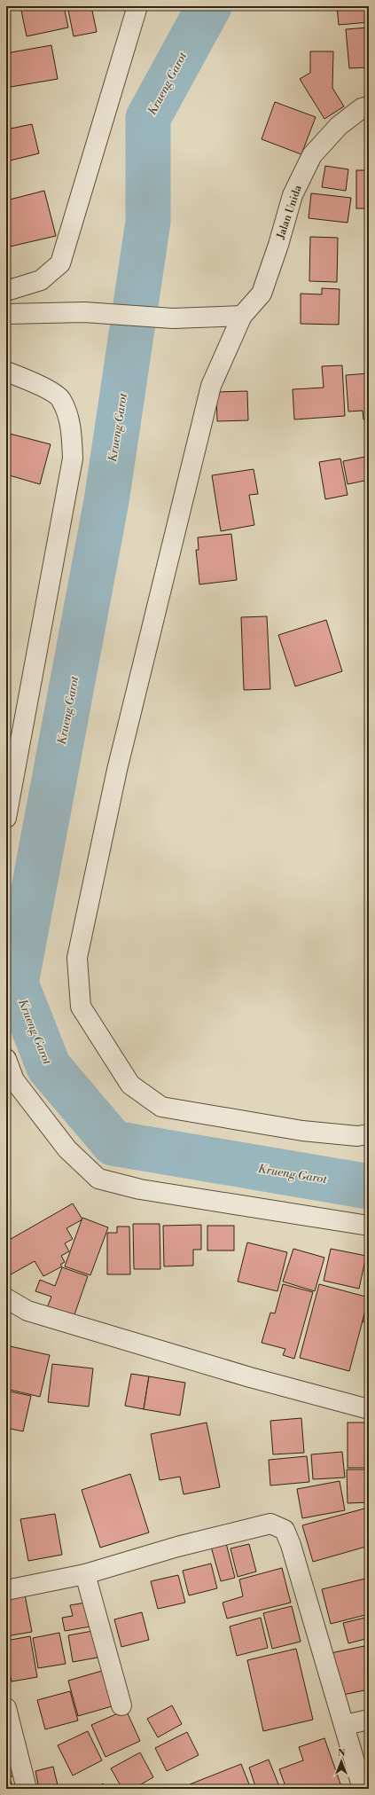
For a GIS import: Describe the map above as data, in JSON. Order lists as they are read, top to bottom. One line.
{"streets":{"street":["Jalan Unida"]},"water":["Krueng Garot"],"north":"top"}
